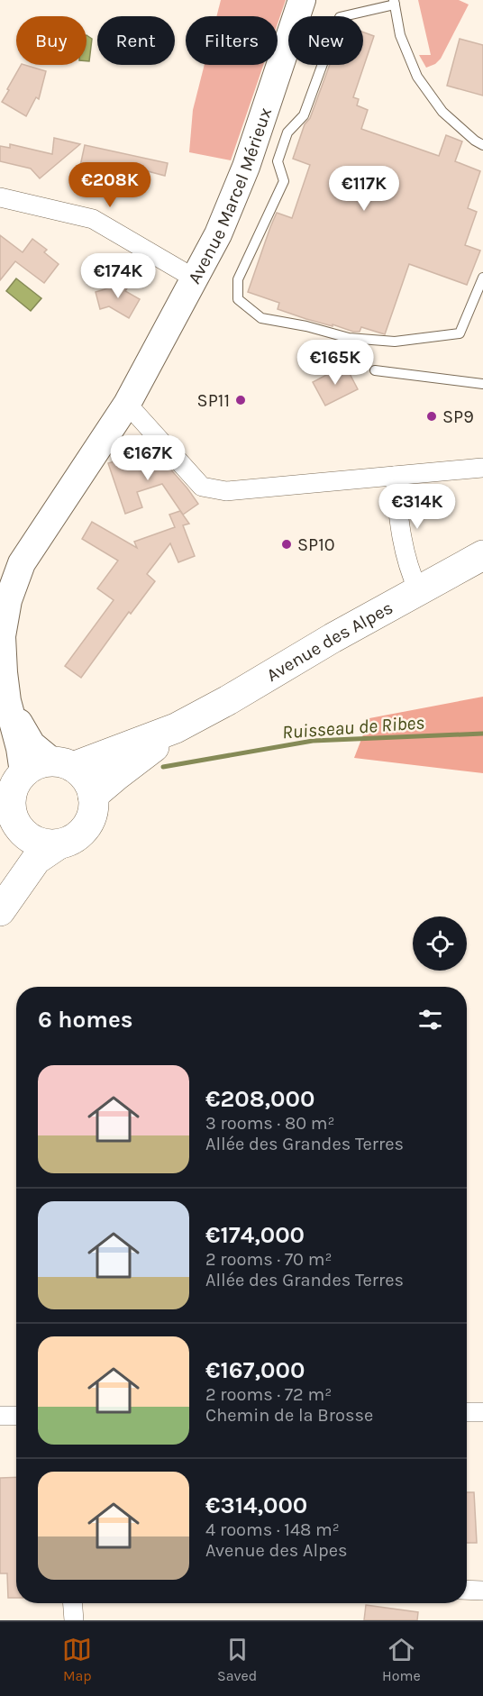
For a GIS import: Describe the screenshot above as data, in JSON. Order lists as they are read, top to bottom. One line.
{"streets":{"main road":["Avenue Marcel Mérieux","Avenue des Alpes"]},"crossings":[["Avenue Marcel Mérieux","Avenue des Alpes"]],"water":["Ruisseau de Ribes"],"places":["SP11","SP9","SP10"],"page":{"chip":["Buy","Rent","Filters","New"],"price":["€208K","€117K","€174K","€165K","€167K","€314K"],"heading":"6 homes","list":[{"name":"€208,000","note":"3 rooms · 80 m² · Allée des Grandes Terres"},{"name":"€174,000","note":"2 rooms · 70 m² · Allée des Grandes Terres"},{"name":"€167,000","note":"2 rooms · 72 m² · Chemin de la Brosse"},{"name":"€314,000","note":"4 rooms · 148 m² · Avenue des Alpes"}],"tabs":["Map","Saved","Home"]}}
